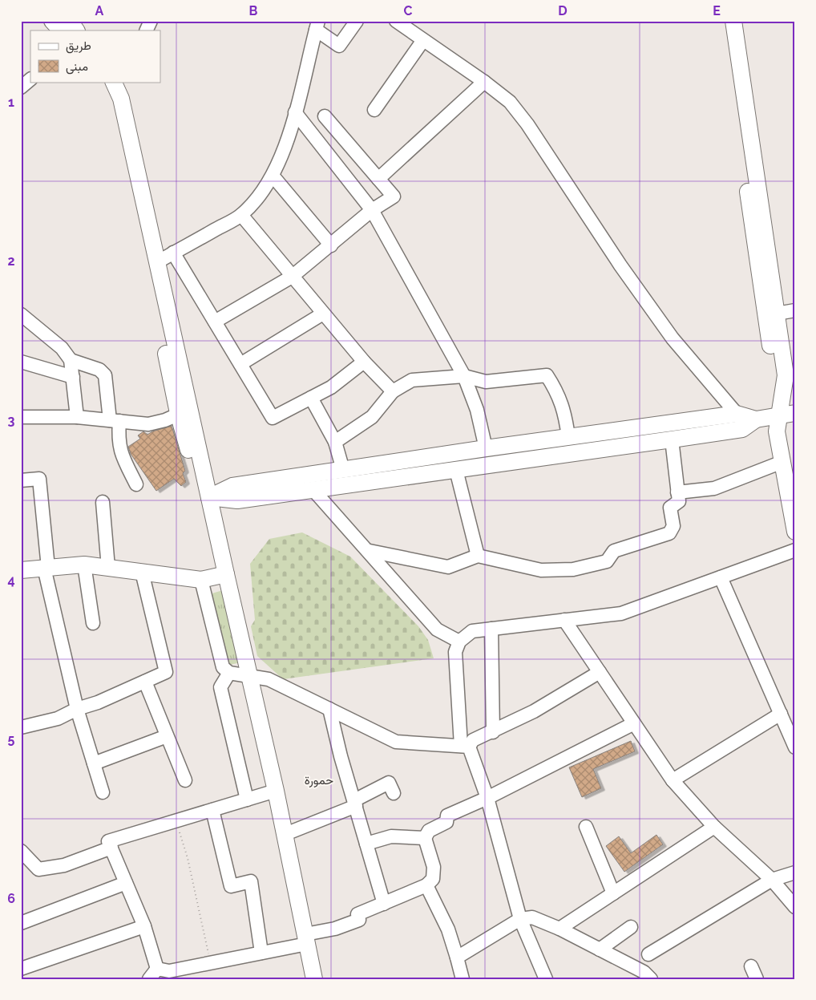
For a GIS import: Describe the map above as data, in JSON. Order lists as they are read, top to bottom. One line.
{"districts":["حمورة"],"legend":["طريق","مبنى"],"grid":{"columns":["A","B","C","D","E"],"rows":["1","2","3","4","5","6"]}}
